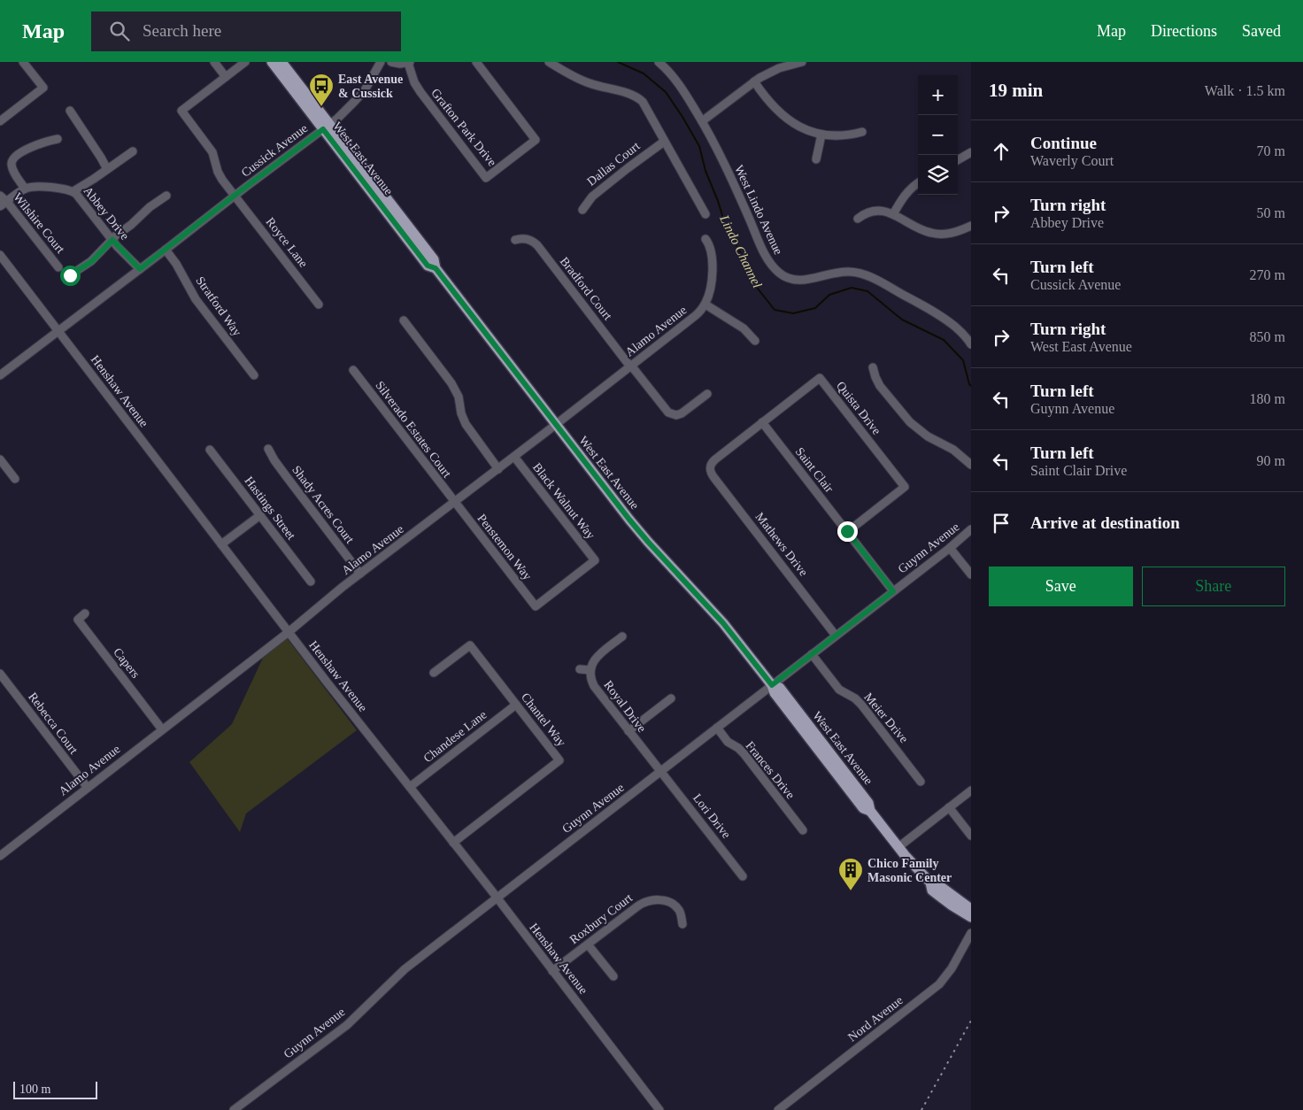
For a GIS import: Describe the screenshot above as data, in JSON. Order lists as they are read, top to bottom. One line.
{"streets":{"main road":["West East Avenue"],"street":["Grafton Park Drive","Cussick Avenue","Dallas Court","West Lindo Avenue","Abbey Drive","Wilshire Court","Royce Lane","Bradford Court","Stratford Way","Alamo Avenue","Henshaw Avenue","Quista Drive","Silverado Estates Court","Saint Clair","Black Walnut Way","Shady Acres Court","Hastings Street","Mathews Drive","Penstemon Way","Guynn Avenue","Capers","Royal Drive","Meier Drive","Chantel Way","Rebecca Court","Chandese Lane","Frances Drive","Lori Drive","Roxbury Court","Nord Avenue"]},"crossings":[["Cussick Avenue","West East Avenue"],["Cussick Avenue","Abbey Drive"],["Cussick Avenue","Royce Lane"],["Cussick Avenue","Stratford Way"],["Cussick Avenue","Henshaw Avenue"],["West East Avenue","Alamo Avenue"],["West East Avenue","Guynn Avenue"],["Bradford Court","Alamo Avenue"],["Alamo Avenue","Henshaw Avenue"],["Alamo Avenue","Silverado Estates Court"],["Alamo Avenue","Black Walnut Way"],["Alamo Avenue","Shady Acres Court"],["Alamo Avenue","Penstemon Way"],["Alamo Avenue","Capers"],["Alamo Avenue","Rebecca Court"],["Henshaw Avenue","Guynn Avenue"],["Henshaw Avenue","Chantel Way"],["Henshaw Avenue","Chandese Lane"],["Henshaw Avenue","Roxbury Court"],["Quista Drive","Saint Clair"],["Quista Drive","Mathews Drive"],["Silverado Estates Court","Penstemon Way"],["Saint Clair","Guynn Avenue"],["Black Walnut Way","Penstemon Way"],["Mathews Drive","Guynn Avenue"],["Guynn Avenue","Royal Drive"],["Guynn Avenue","Meier Drive"],["Guynn Avenue","Frances Drive"],["Guynn Avenue","Lori Drive"],["Royal Drive","Lori Drive"],["Chantel Way","Chandese Lane"]],"water":["Lindo Channel"],"places":{"bus stop":["East Avenue & Cussick"],"building":["Chico Family Masonic Center"]},"scale_bar":"100 m","page":{"header":"Map","search":"Search here","nav":["Map","Directions","Saved"],"heading":["19 min","Walk · 1.5 km"],"map_buttons":["+","−"],"list":[["Continue","Waverly Court","70 m"],["Turn right","Abbey Drive","50 m"],["Turn left","Cussick Avenue","270 m"],["Turn right","West East Avenue","850 m"],["Turn left","Guynn Avenue","180 m"],["Turn left","Saint Clair Drive","90 m"],"Arrive at destination"],"buttons":["Save","Share"],"scale":"100 m"}}
